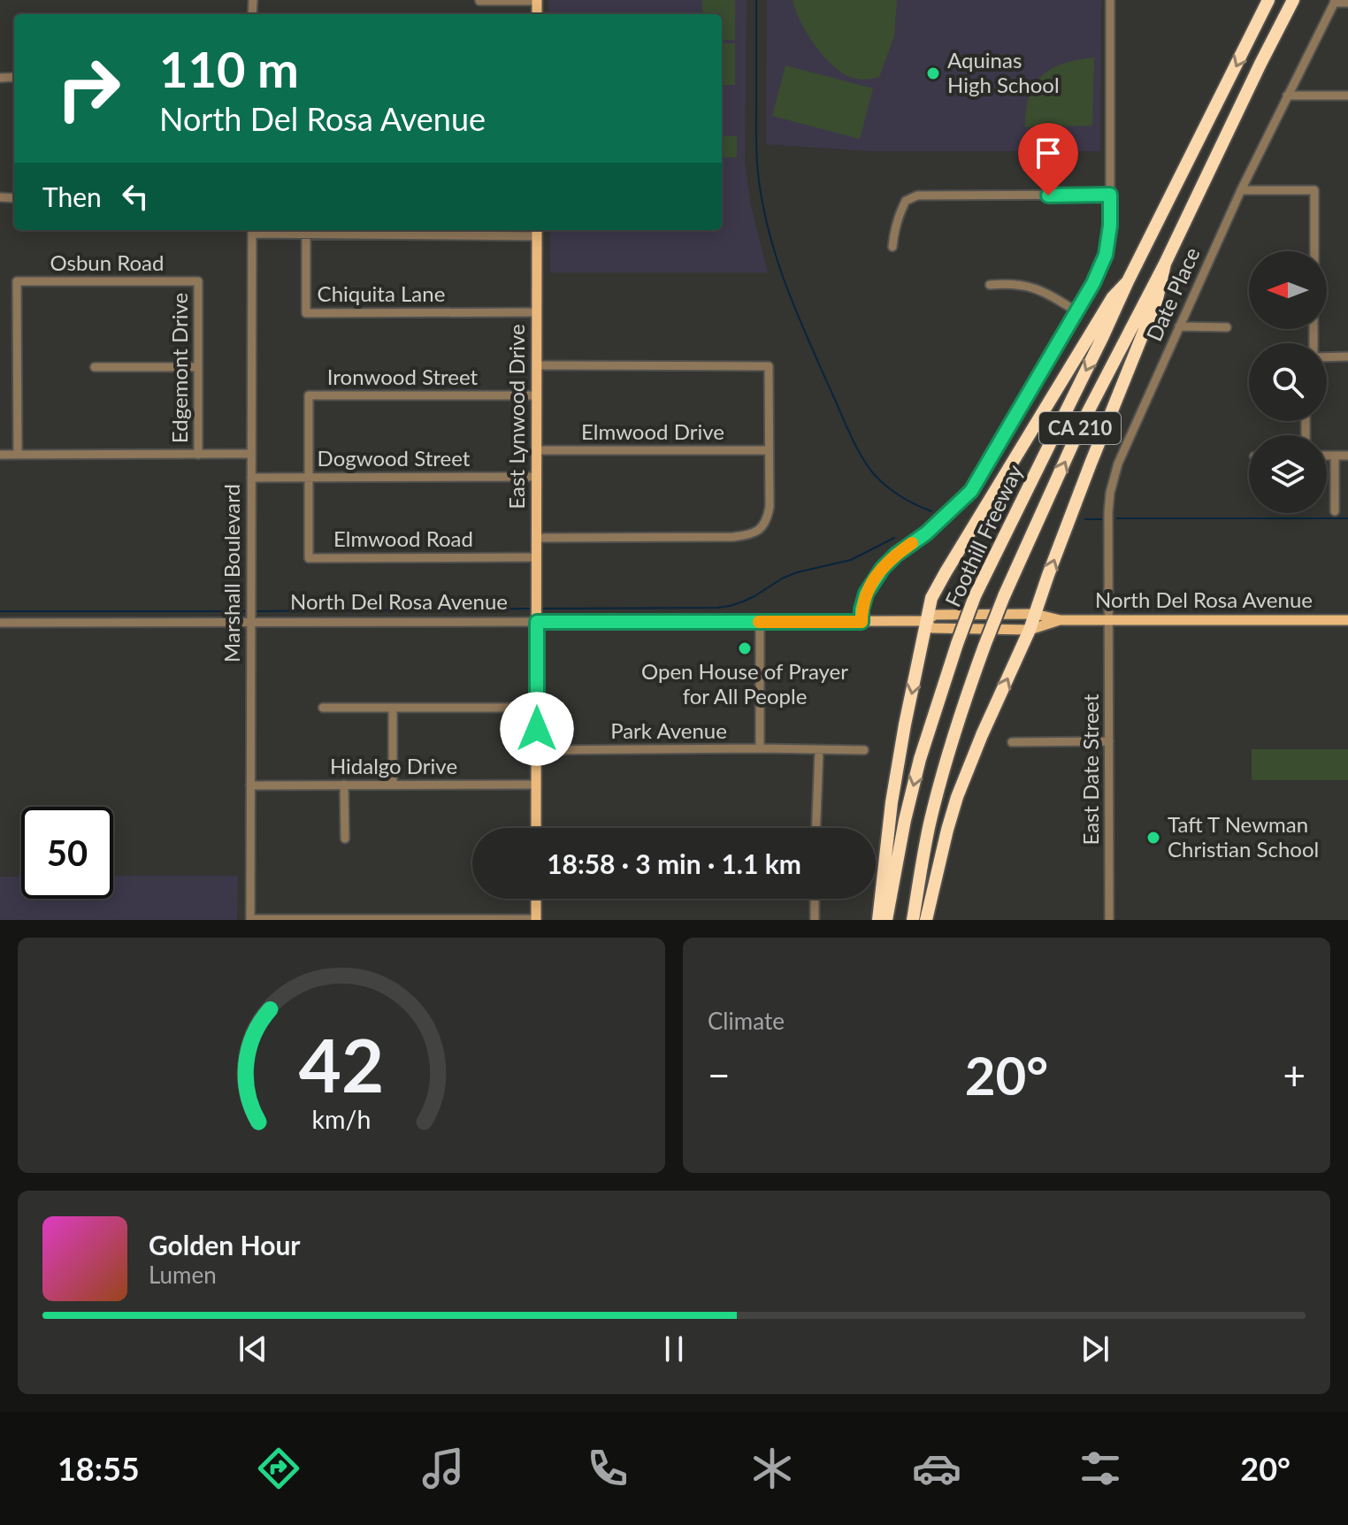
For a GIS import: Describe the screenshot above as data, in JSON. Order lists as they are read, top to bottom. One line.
{"streets":{"highway":["CA 210","Foothill Freeway"],"main road":["East Lynwood Drive","North Del Rosa Avenue"],"street":["Osbun Road","Chiquita Lane","Date Place","Edgemont Drive","Ironwood Street","Elmwood Drive","Dogwood Street","Elmwood Road","Marshall Boulevard","Park Avenue","Hidalgo Drive","East Date Street"]},"crossings":[["Osbun Road","Edgemont Drive"],["Chiquita Lane","East Lynwood Drive"],["Date Place","North Del Rosa Avenue"],["Date Place","East Date Street"],["Ironwood Street","East Lynwood Drive"],["Ironwood Street","Dogwood Street"],["Ironwood Street","Elmwood Road"],["East Lynwood Drive","Elmwood Drive"],["East Lynwood Drive","Dogwood Street"],["East Lynwood Drive","Elmwood Road"],["East Lynwood Drive","North Del Rosa Avenue"],["East Lynwood Drive","Park Avenue"],["East Lynwood Drive","Hidalgo Drive"],["Dogwood Street","Elmwood Road"],["Dogwood Street","Marshall Boulevard"],["Marshall Boulevard","North Del Rosa Avenue"],["Marshall Boulevard","Hidalgo Drive"],["North Del Rosa Avenue","East Date Street"]],"places":["Aquinas High School","Open House of Prayer for All People","Taft T Newman Christian School"],"north":"left","page":{"turn":["110 m","North Del Rosa Avenue"],"then":"Then","limit":"50","trip":"18:58 · 3 min · 1.1 km","tile":"Climate","heat":["−","20°","+"],"song":["Golden Hour","Lumen"],"tabs":["18:55","20°"],"gauge":["42","km/h"]}}
